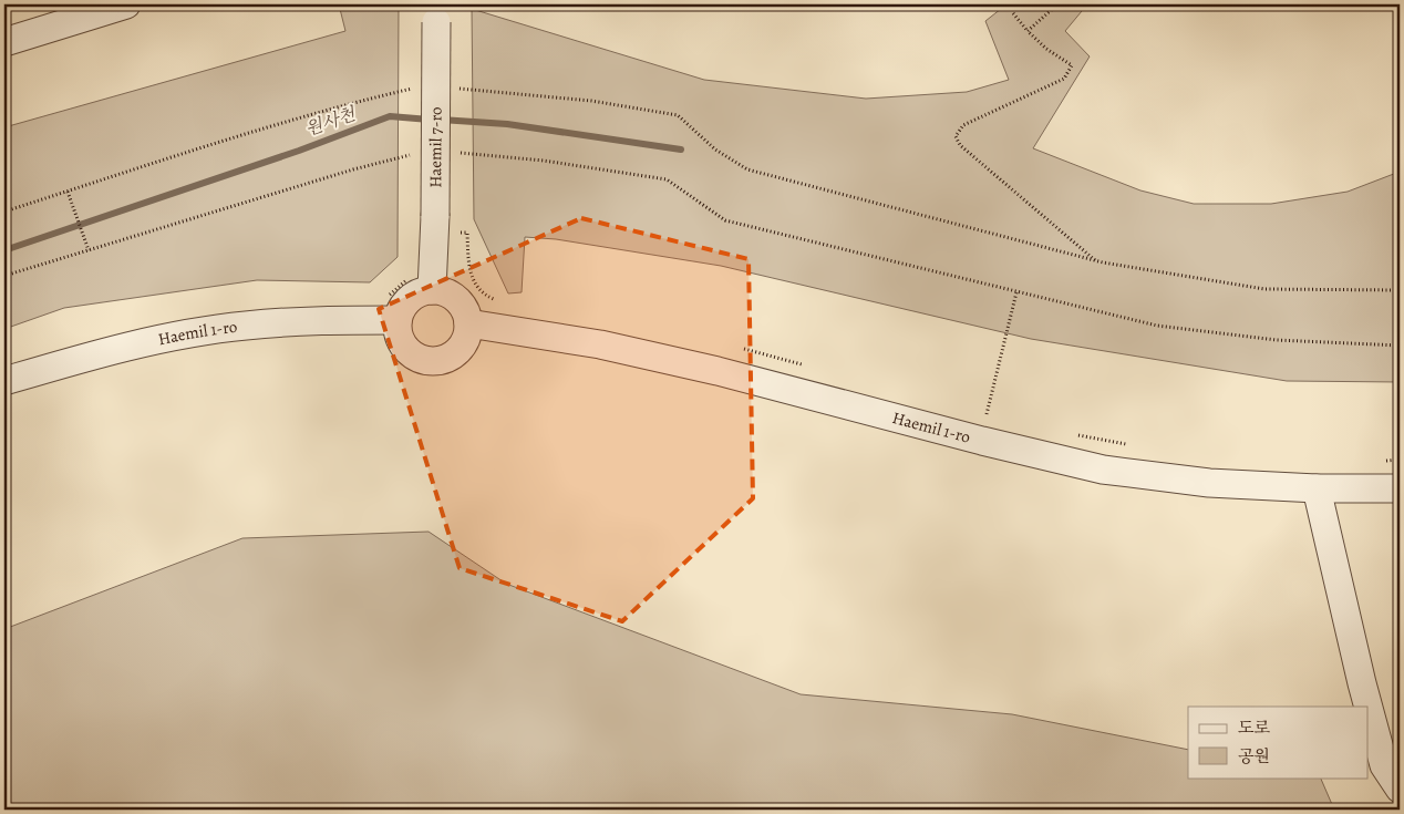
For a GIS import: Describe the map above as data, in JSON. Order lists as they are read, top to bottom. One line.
{"streets":{"street":["Haemil 7-ro","Haemil 1-ro"]},"crossings":[["Haemil 7-ro","Haemil 1-ro"]],"water":["원사천"],"legend":["도로","공원"]}
